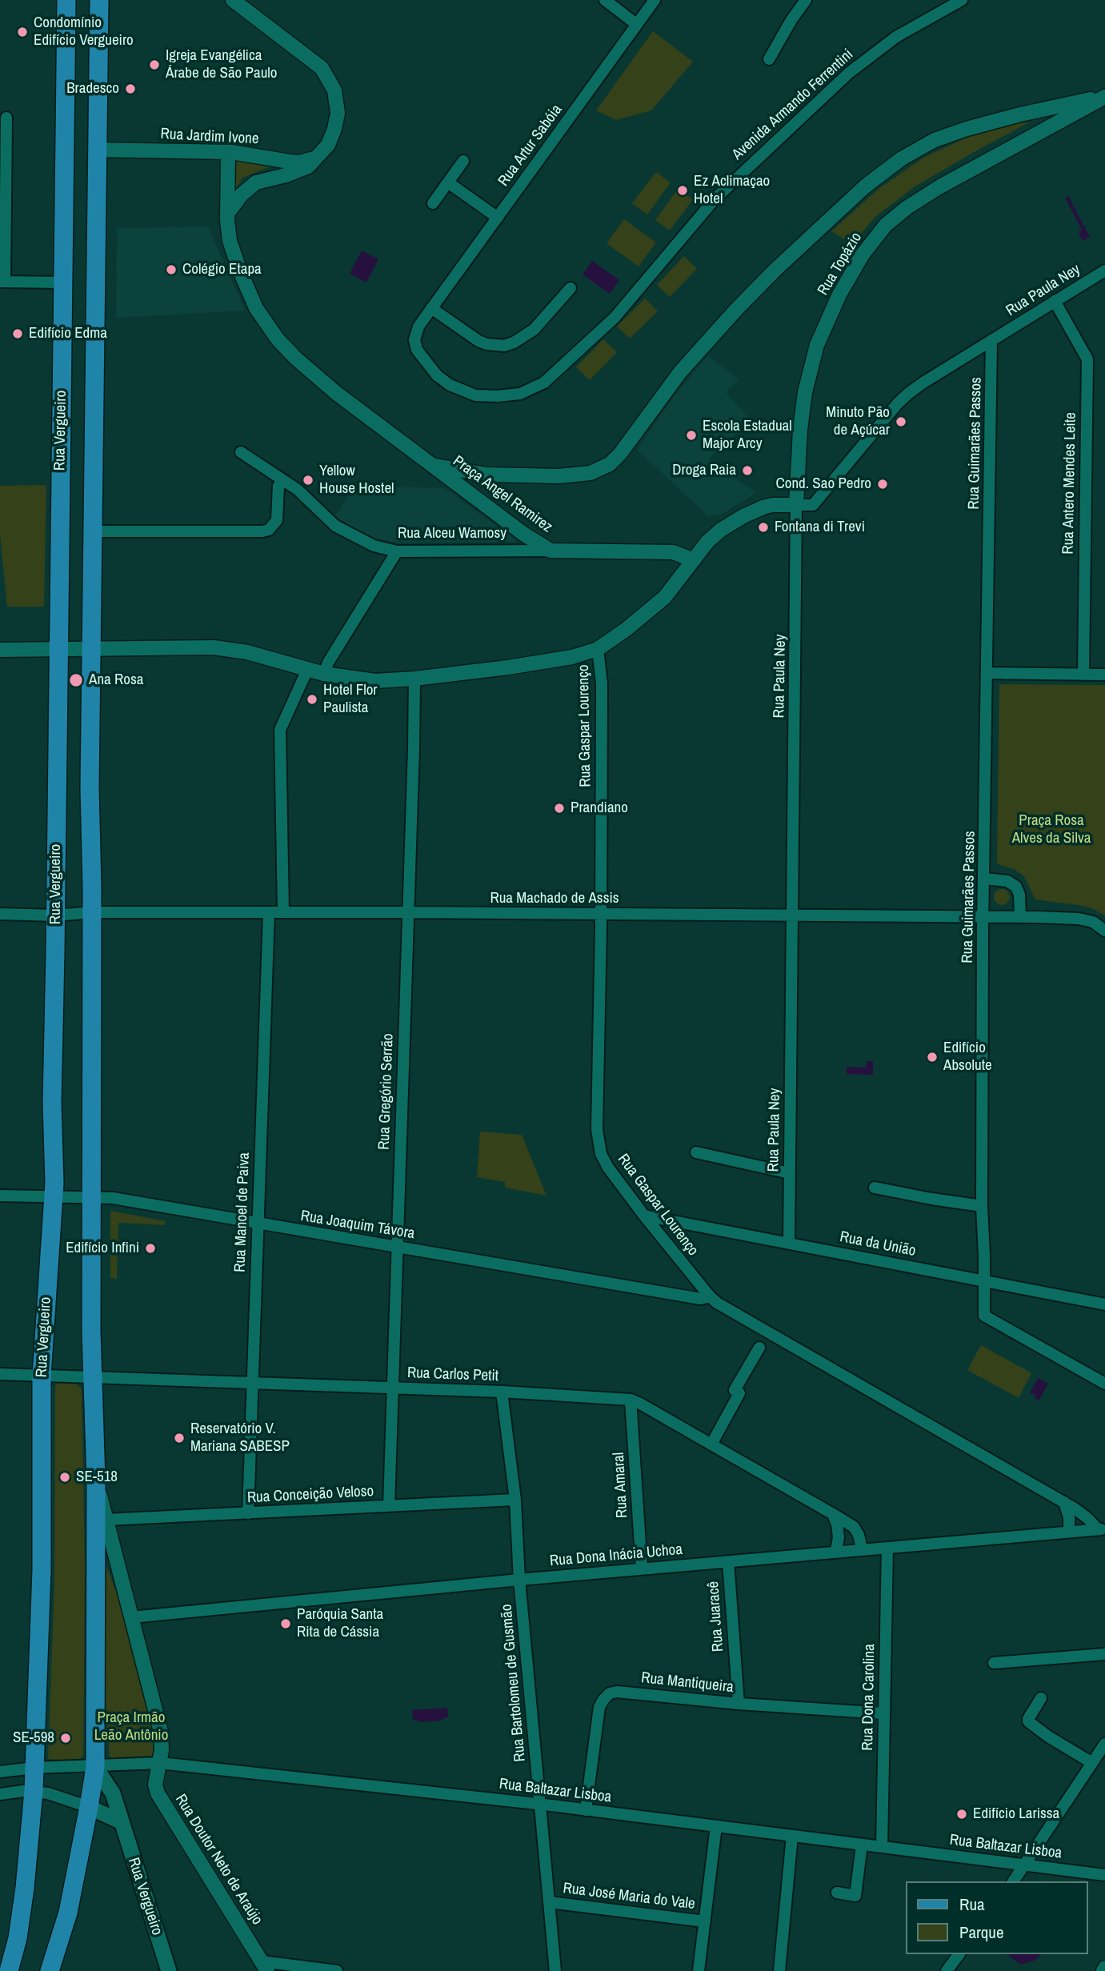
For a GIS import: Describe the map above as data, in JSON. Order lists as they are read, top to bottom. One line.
{"streets":{"main road":["Rua Vergueiro"],"street":["Avenida Armando Ferrentini","Rua Jardim Ivone","Rua Artur Sabóia","Rua Topázio","Rua Paula Ney","Rua Guimarães Passos","Rua Antero Mendes Leite","Praça Angel Ramirez","Rua Alceu Wamosy","Rua Gaspar Lourenço","Rua Machado de Assis","Rua Gregório Serrão","Rua Manoel de Paiva","Rua Joaquim Távora","Rua da União","Rua Carlos Petit","Rua Amaral","Rua Conceição Veloso","Rua Dona Inácia Uchoa","Rua Juaracê","Rua Bartolomeu de Gusmão","Rua Mantiqueira","Rua Dona Carolina","Rua Baltazar Lisboa","Rua Doutor Neto de Araújo","Rua José Maria do Vale"]},"crossings":[["Avenida Armando Ferrentini","Rua Artur Sabóia"],["Rua Jardim Ivone","Praça Angel Ramirez"],["Rua Topázio","Rua Paula Ney"],["Rua Paula Ney","Rua Guimarães Passos"],["Rua Paula Ney","Rua Antero Mendes Leite"],["Rua Paula Ney","Rua Machado de Assis"],["Rua Paula Ney","Rua da União"],["Rua Vergueiro","Rua Machado de Assis"],["Rua Vergueiro","Rua Joaquim Távora"],["Rua Vergueiro","Rua Carlos Petit"],["Rua Vergueiro","Rua Baltazar Lisboa"],["Rua Guimarães Passos","Rua Machado de Assis"],["Rua Guimarães Passos","Rua da União"],["Praça Angel Ramirez","Rua Alceu Wamosy"],["Rua Gaspar Lourenço","Rua Machado de Assis"],["Rua Gaspar Lourenço","Rua Joaquim Távora"],["Rua Gaspar Lourenço","Rua da União"],["Rua Gaspar Lourenço","Rua Dona Inácia Uchoa"],["Rua Machado de Assis","Rua Gregório Serrão"],["Rua Machado de Assis","Rua Manoel de Paiva"],["Rua Gregório Serrão","Rua Joaquim Távora"],["Rua Gregório Serrão","Rua Carlos Petit"],["Rua Gregório Serrão","Rua Conceição Veloso"],["Rua Manoel de Paiva","Rua Joaquim Távora"],["Rua Manoel de Paiva","Rua Carlos Petit"],["Rua Manoel de Paiva","Rua Conceição Veloso"],["Rua Carlos Petit","Rua Amaral"],["Rua Carlos Petit","Rua Dona Inácia Uchoa"],["Rua Carlos Petit","Rua Bartolomeu de Gusmão"],["Rua Amaral","Rua Dona Inácia Uchoa"],["Rua Conceição Veloso","Rua Bartolomeu de Gusmão"],["Rua Dona Inácia Uchoa","Rua Juaracê"],["Rua Dona Inácia Uchoa","Rua Bartolomeu de Gusmão"],["Rua Dona Inácia Uchoa","Rua Dona Carolina"],["Rua Dona Inácia Uchoa","Rua Doutor Neto de Araújo"],["Rua Juaracê","Rua Mantiqueira"],["Rua Bartolomeu de Gusmão","Rua Baltazar Lisboa"],["Rua Bartolomeu de Gusmão","Rua José Maria do Vale"],["Rua Mantiqueira","Rua Dona Carolina"],["Rua Mantiqueira","Rua Baltazar Lisboa"],["Rua Dona Carolina","Rua Baltazar Lisboa"],["Rua Baltazar Lisboa","Rua Doutor Neto de Araújo"]],"parks":["Praça Rosa Alves da Silva","Praça Irmão Leão Antônio"],"places":["Condomínio Edifício Vergueiro","Igreja Evangélica Árabe de São Paulo","Bradesco","Ez Aclimaçao Hotel","Colégio Etapa","Edifício Edma","Minuto Pão de Açúcar","Escola Estadual Major Arcy","Droga Raia","Yellow House Hostel","Cond. Sao Pedro","Fontana di Trevi","Ana Rosa","Hotel Flor Paulista","Prandiano","Edifício Absolute","Edifício Infini","Reservatório V. Mariana SABESP","SE-518","Paróquia Santa Rita de Cássia","SE-598","Edifício Larissa"],"legend":["Rua","Parque"]}
